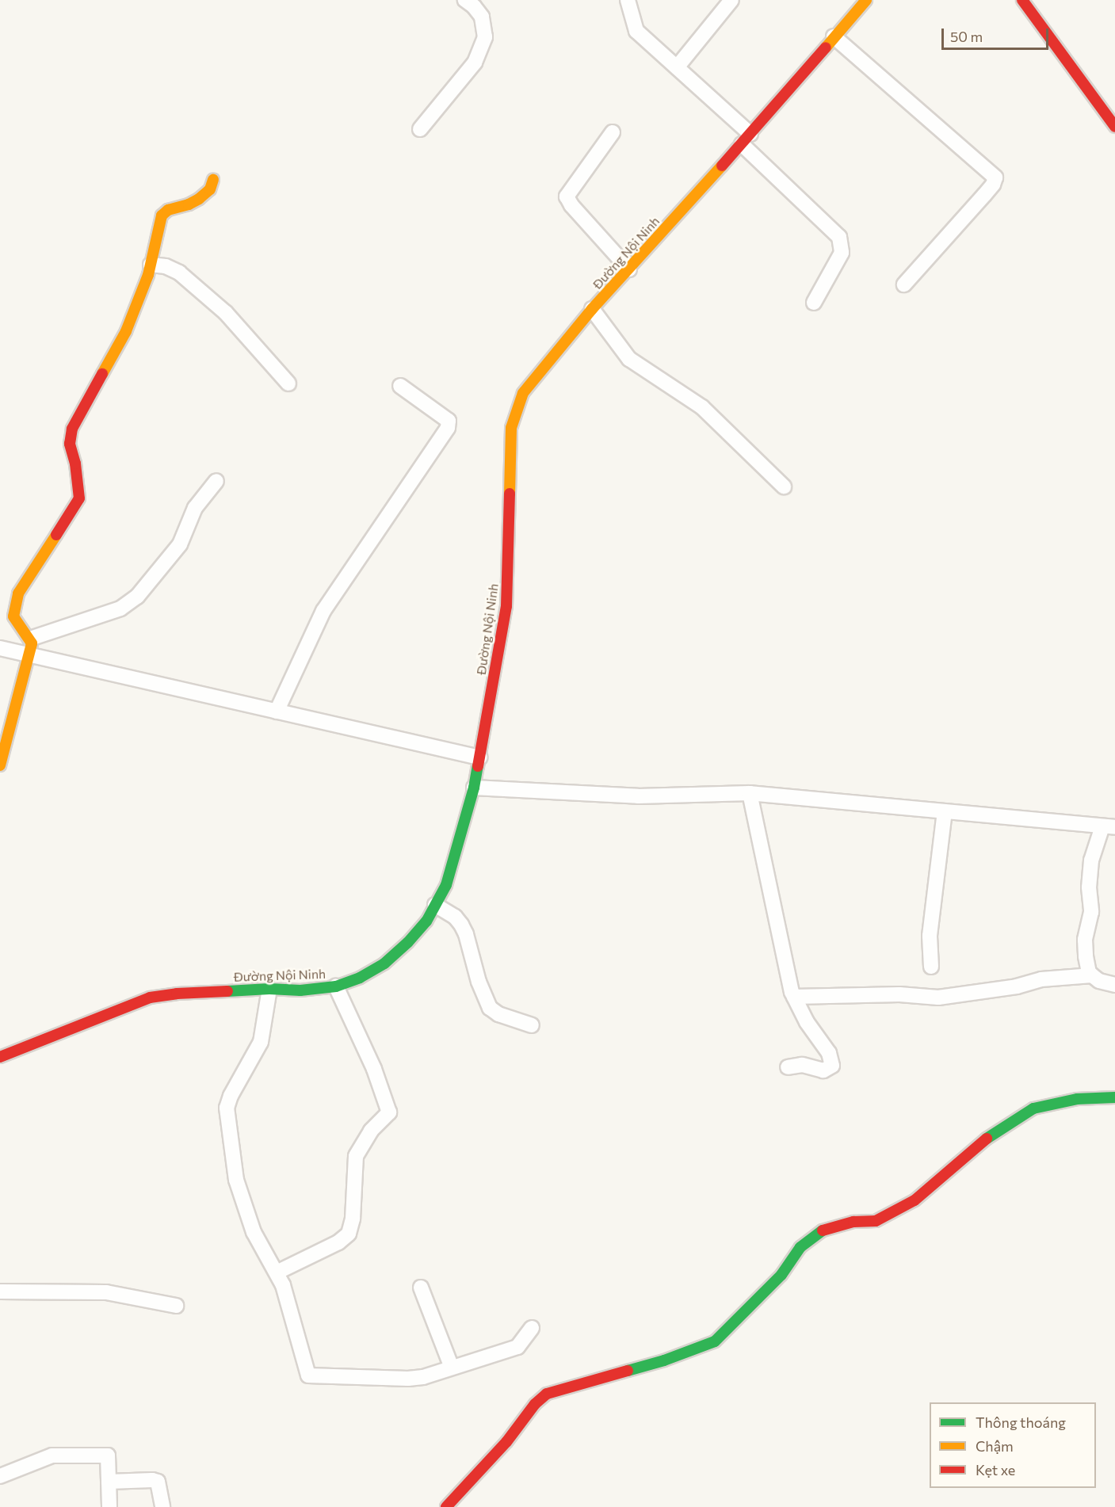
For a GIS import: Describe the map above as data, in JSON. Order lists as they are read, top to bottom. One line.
{"streets":{"street":["Đường Nội Ninh"]},"legend":["Thông thoáng","Chậm","Kẹt xe"],"scale_bar":"50 m"}
